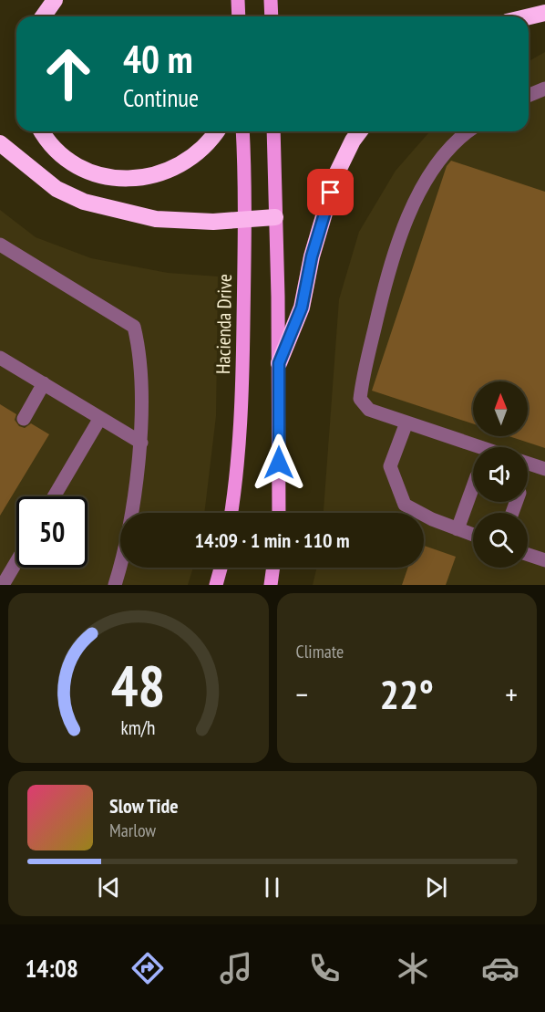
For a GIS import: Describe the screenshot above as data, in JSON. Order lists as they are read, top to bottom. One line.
{"streets":{"main road":["Hacienda Drive"]},"north":"top","page":{"turn":["40 m","Continue"],"limit":"50","trip":"14:09 · 1 min · 110 m","tile":"Climate","heat":["−","22°","+"],"song":["Slow Tide","Marlow"],"tabs":"14:08","gauge":["48","km/h"]}}
